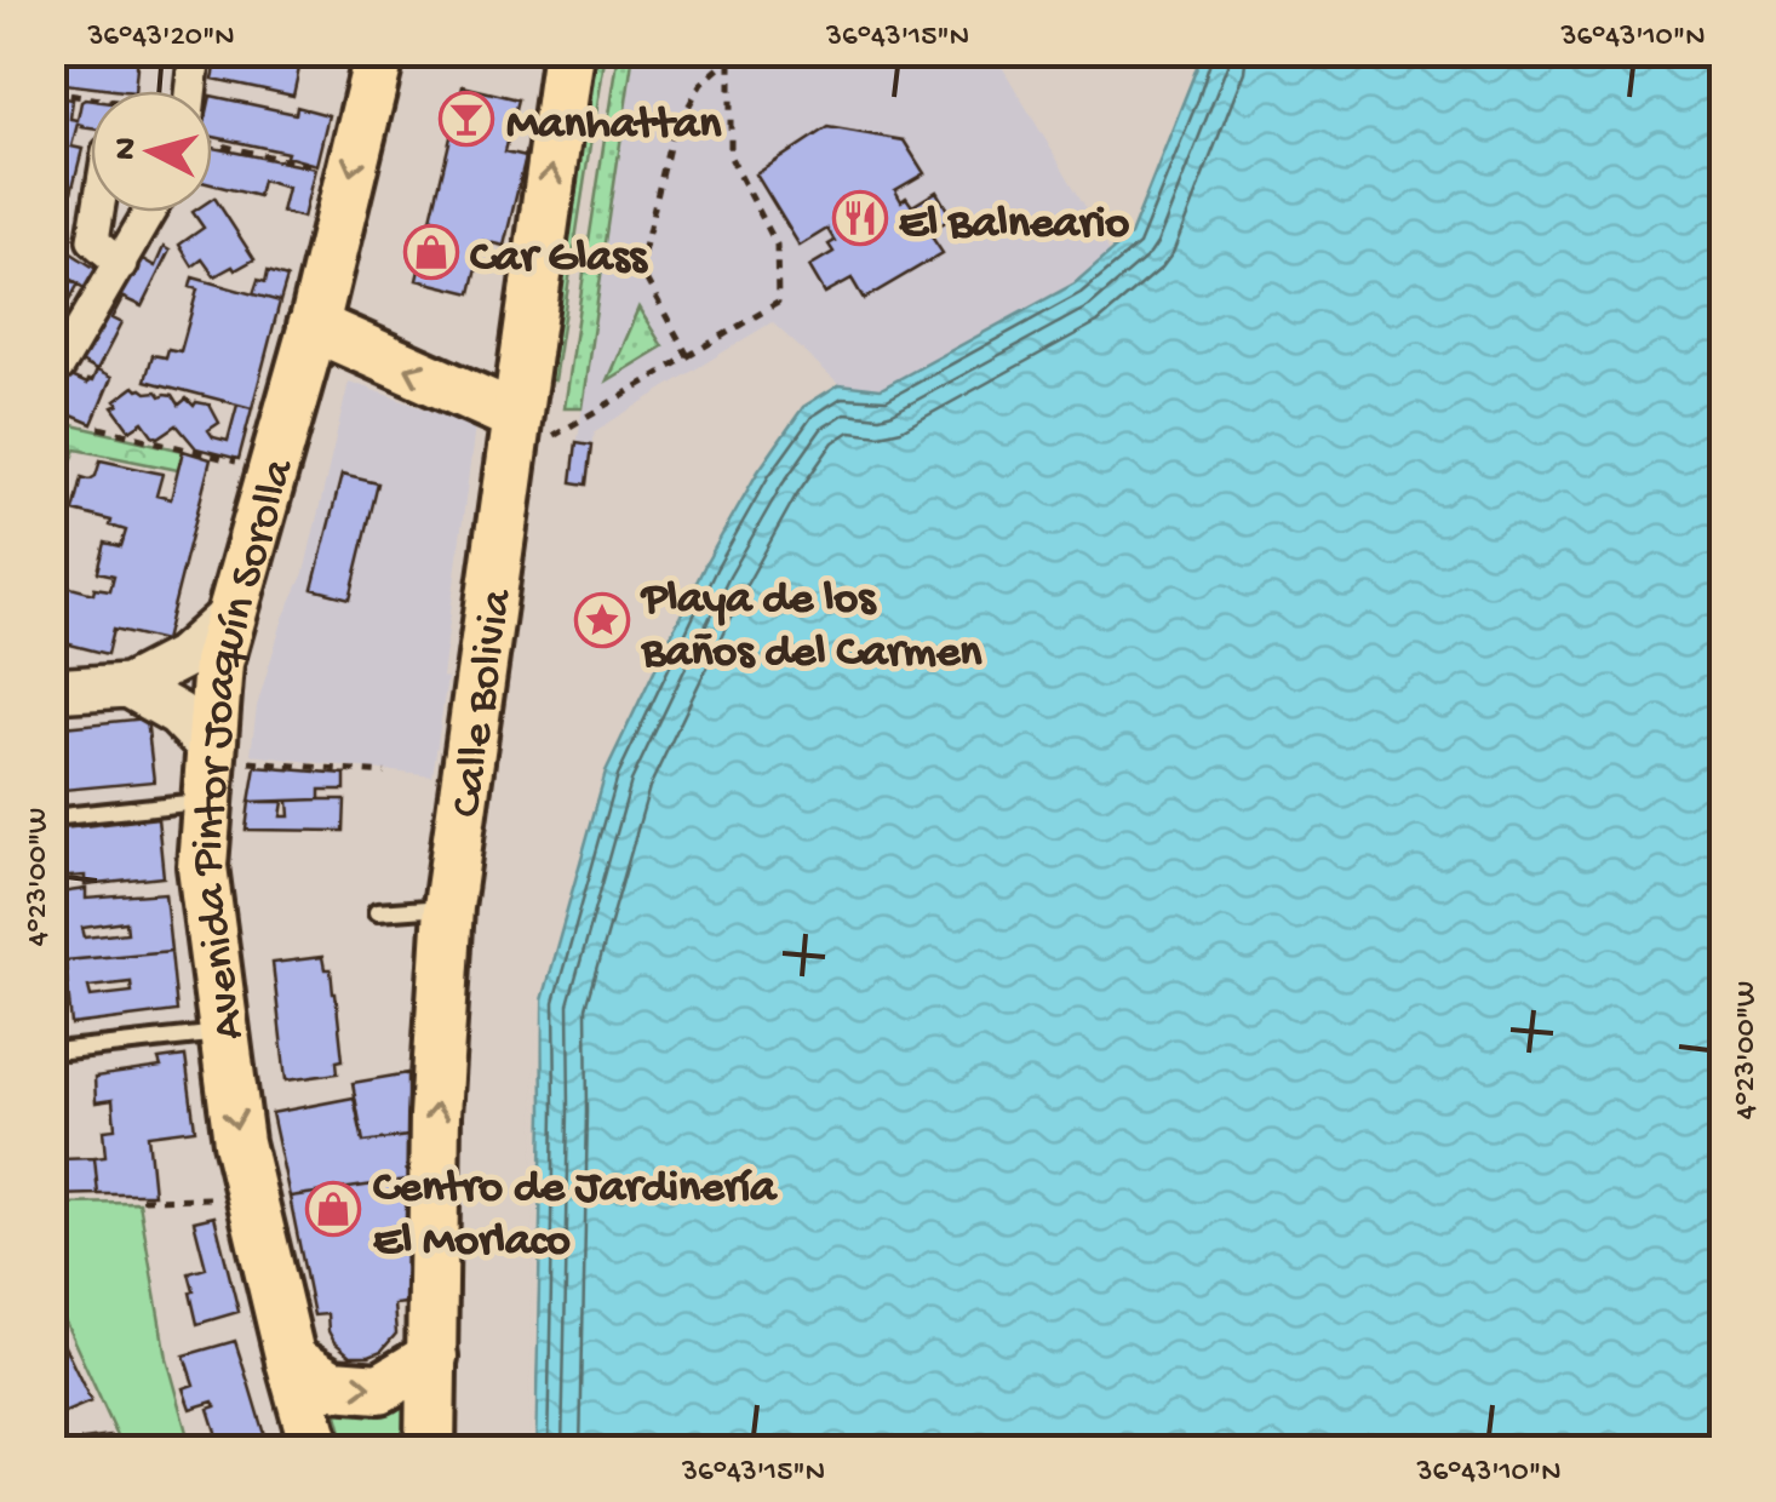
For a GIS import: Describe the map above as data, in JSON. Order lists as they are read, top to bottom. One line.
{"streets":{"main road":["Calle Bolivia","Avenida Pintor Joaquín Sorolla"]},"one_way":["Calle Bolivia","Avenida Pintor Joaquín Sorolla"],"places":{"bar":["Manhattan"],"restaurant":["El Balneario"],"shop":["Car Glass","Centro de Jardinería El Morlaco"],"place":["Playa de los Baños del Carmen"]},"north":"left","coordinates":["36°43'20\"N","36°43'15\"N","36°43'10\"N","4°23'00\"W"]}
